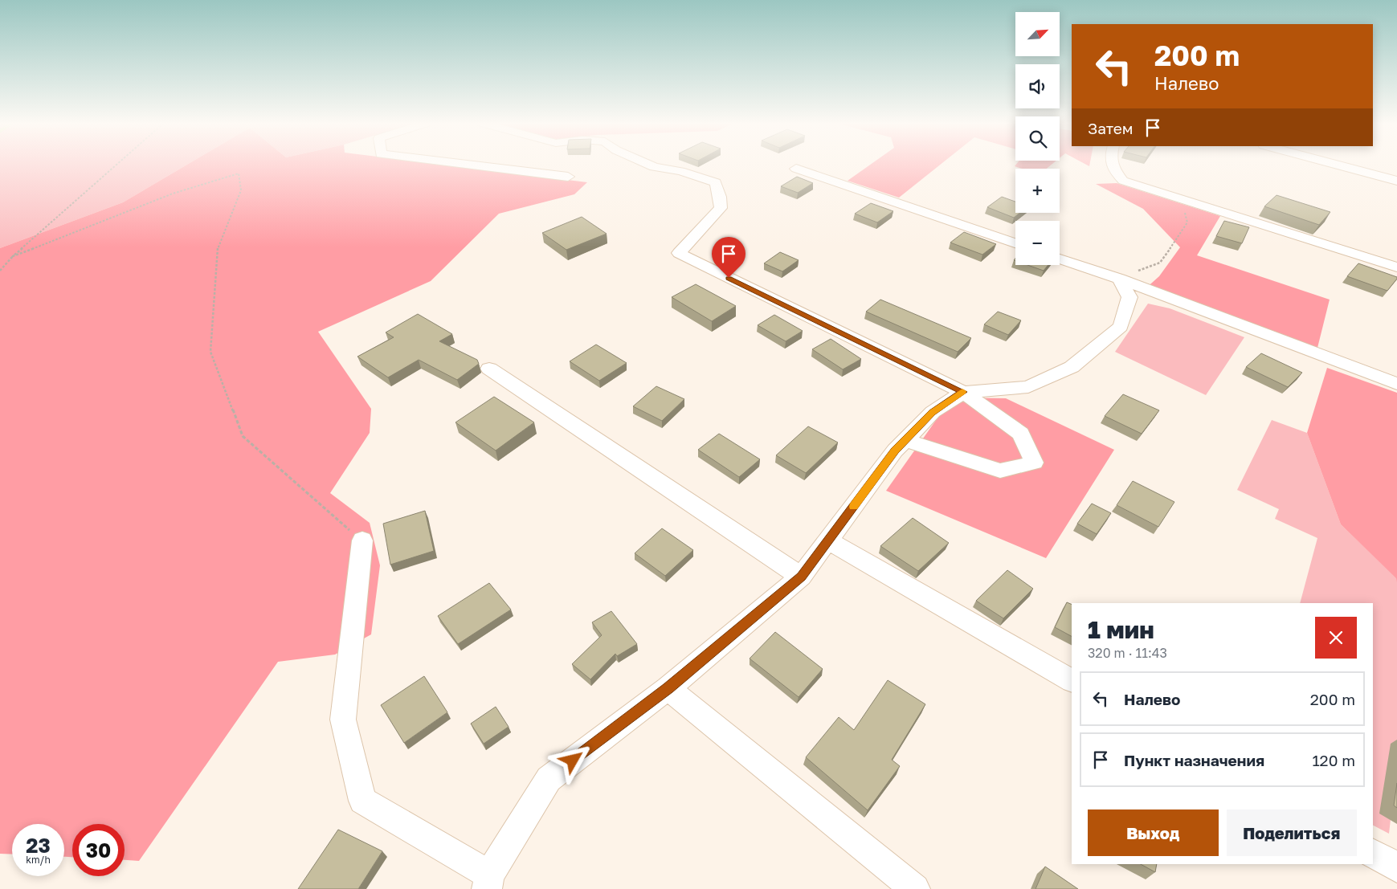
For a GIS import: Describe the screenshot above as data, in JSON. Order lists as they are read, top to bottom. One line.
{"north":"top right","page":{"map_buttons":["+","−"],"turn":["200 m","Налево"],"then":"Затем","heading":["1 мин","320 m · 11:43"],"list":[{"name":"Налево","value":"200 m"},{"name":"Пункт назначения","value":"120 m"}],"buttons":["Выход","Поделиться"],"speed":"23 km/h","limit":"30"}}
